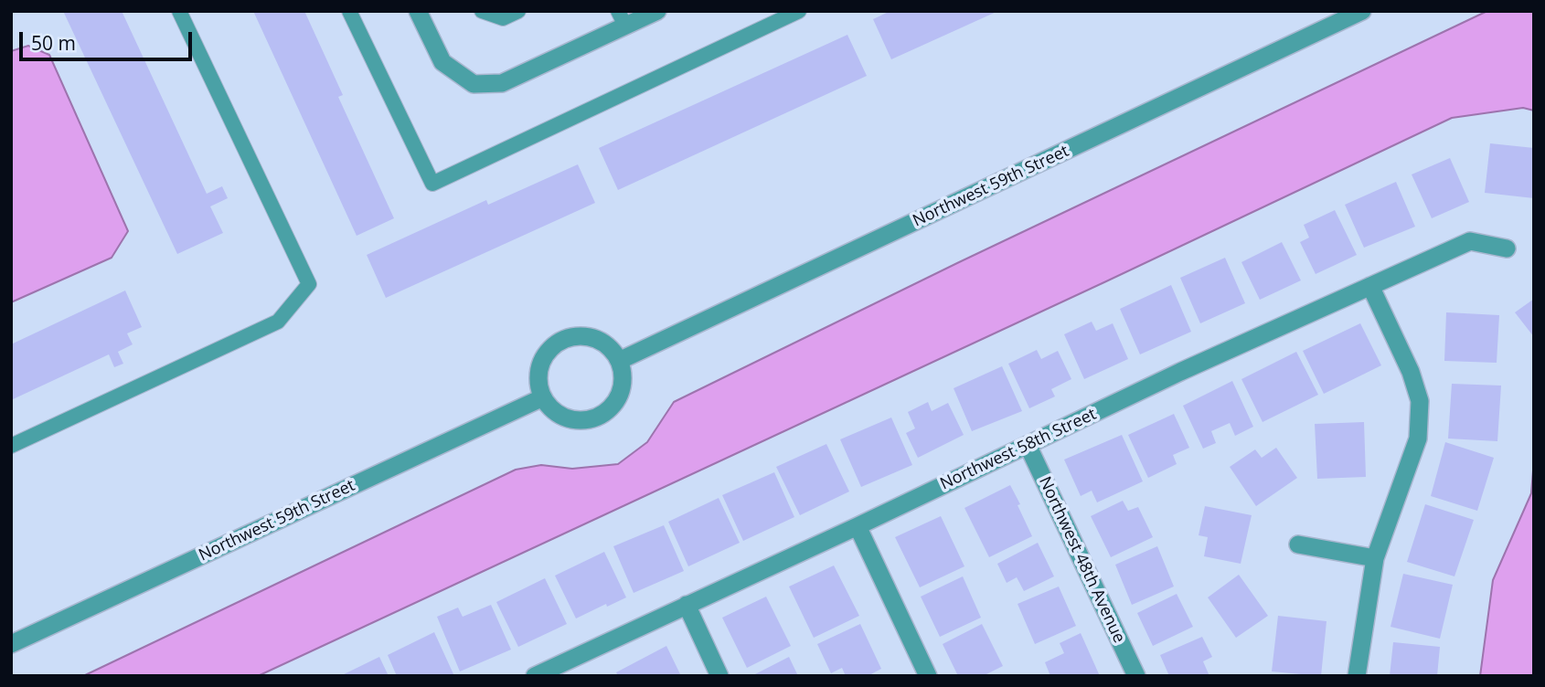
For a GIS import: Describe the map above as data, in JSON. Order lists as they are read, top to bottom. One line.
{"streets":{"street":["Northwest 59th Street","Northwest 58th Street","Northwest 48th Avenue"]},"crossings":[["Northwest 58th Street","Northwest 48th Avenue"]],"scale_bar":"50 m"}
